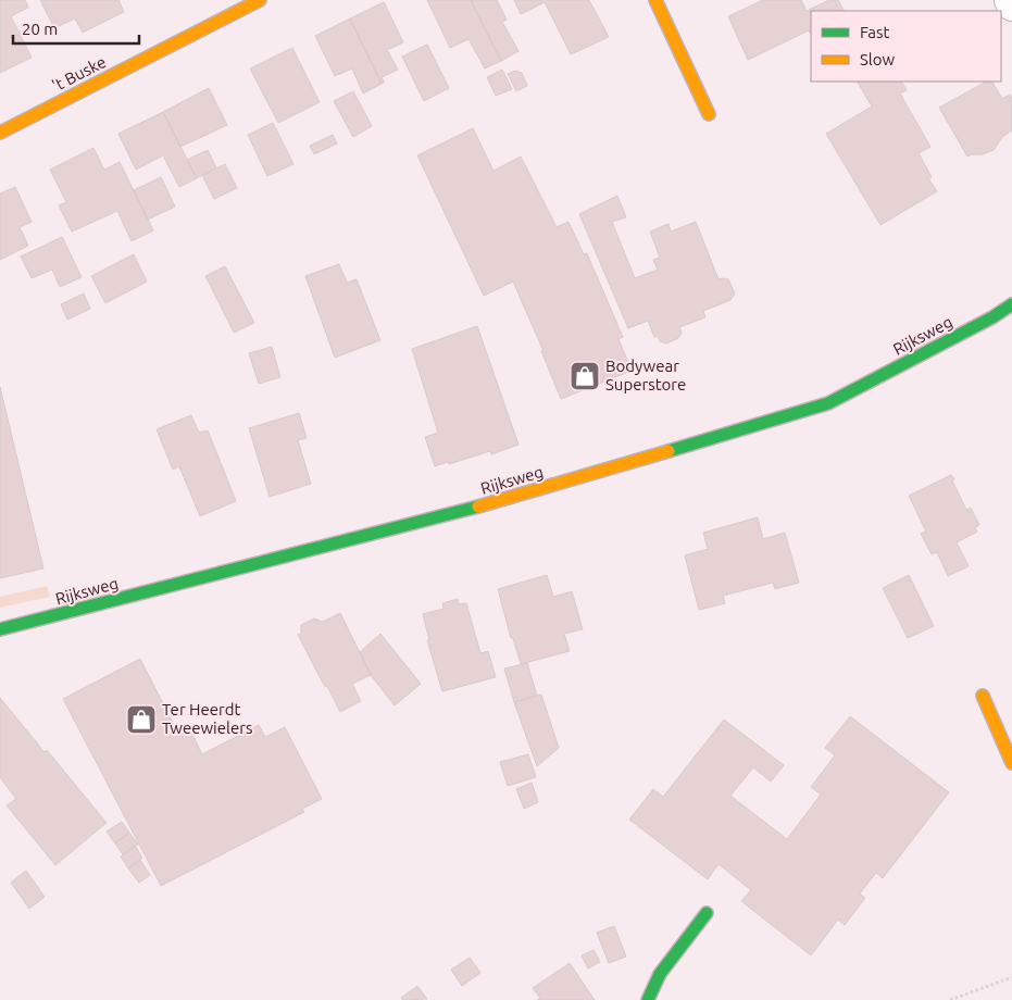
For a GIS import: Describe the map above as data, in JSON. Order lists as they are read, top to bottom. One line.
{"streets":{"street":["'t Buske","Rijksweg"]},"places":{"shop":["Bodywear Superstore","Ter Heerdt Tweewielers"]},"legend":["Fast","Slow"],"scale_bar":"20 m"}
